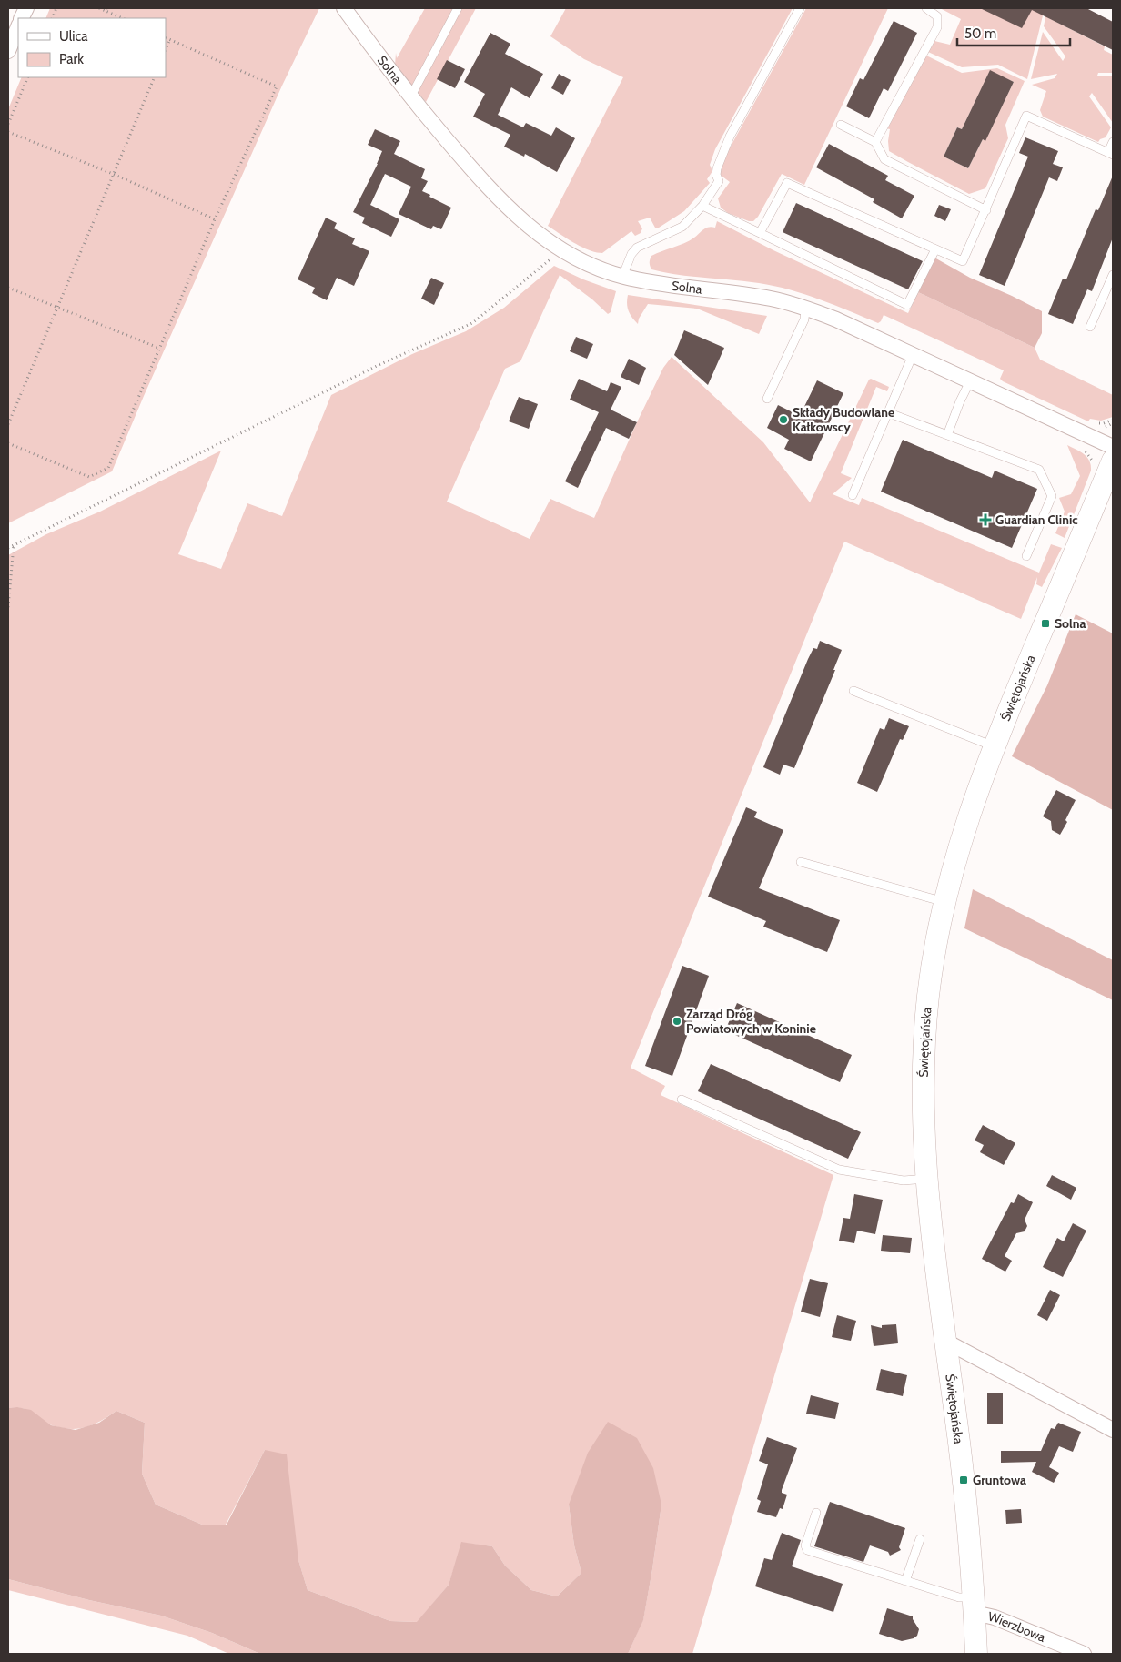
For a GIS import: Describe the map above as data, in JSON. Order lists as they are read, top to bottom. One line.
{"streets":{"street":["Solna","Świętojańska","Wierzbowa"]},"crossings":[["Świętojańska","Wierzbowa"]],"places":{"other":["Składy Budowlane Kałkowscy","Zarząd Dróg Powiatowych w Koninie"],"health":["Guardian Clinic"],"transit":["Solna","Gruntowa"]},"legend":["Ulica","Park"],"scale_bar":"50 m"}
